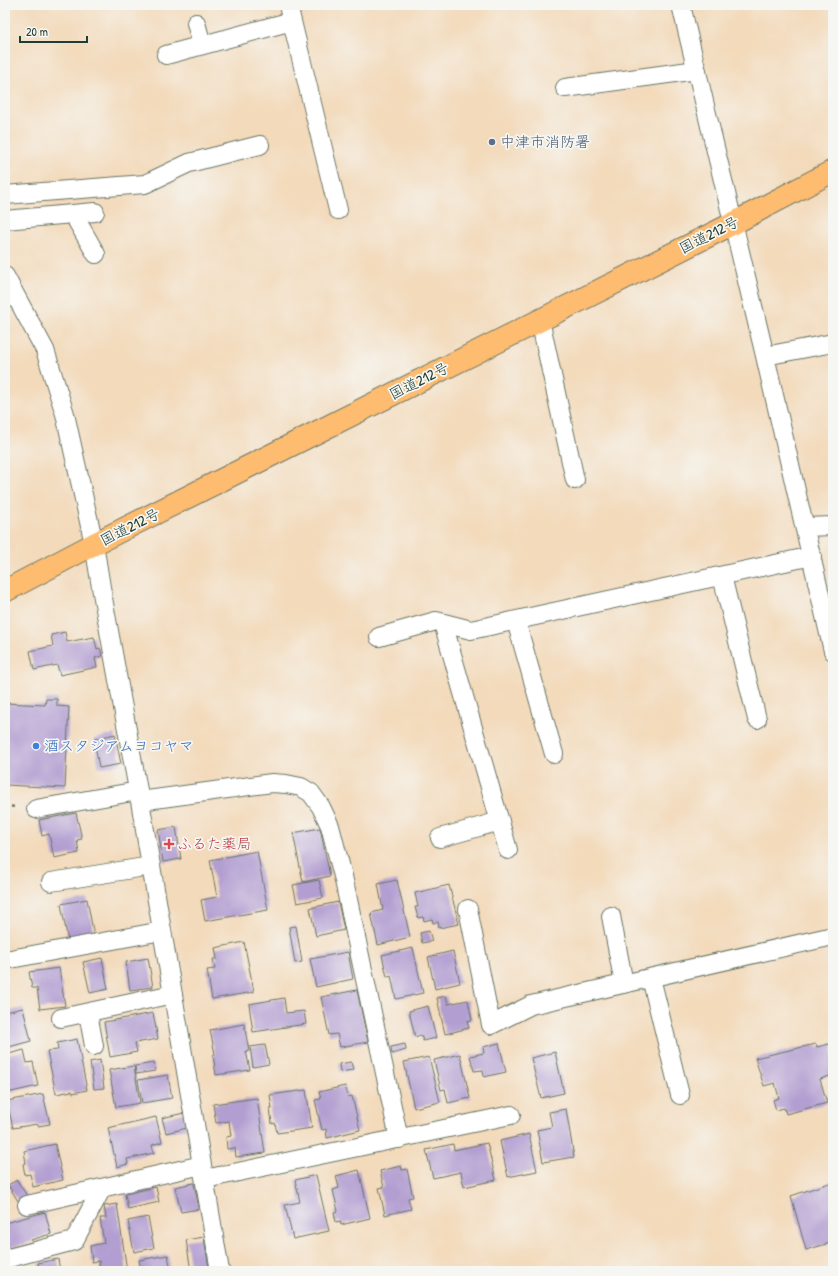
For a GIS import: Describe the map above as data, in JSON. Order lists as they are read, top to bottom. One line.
{"streets":{"highway":["国道212号"]},"places":{"other":["中津市消防署","酒スタジアムヨコヤマ"],"health":["ふるた薬局"]},"scale_bar":"20 m"}
